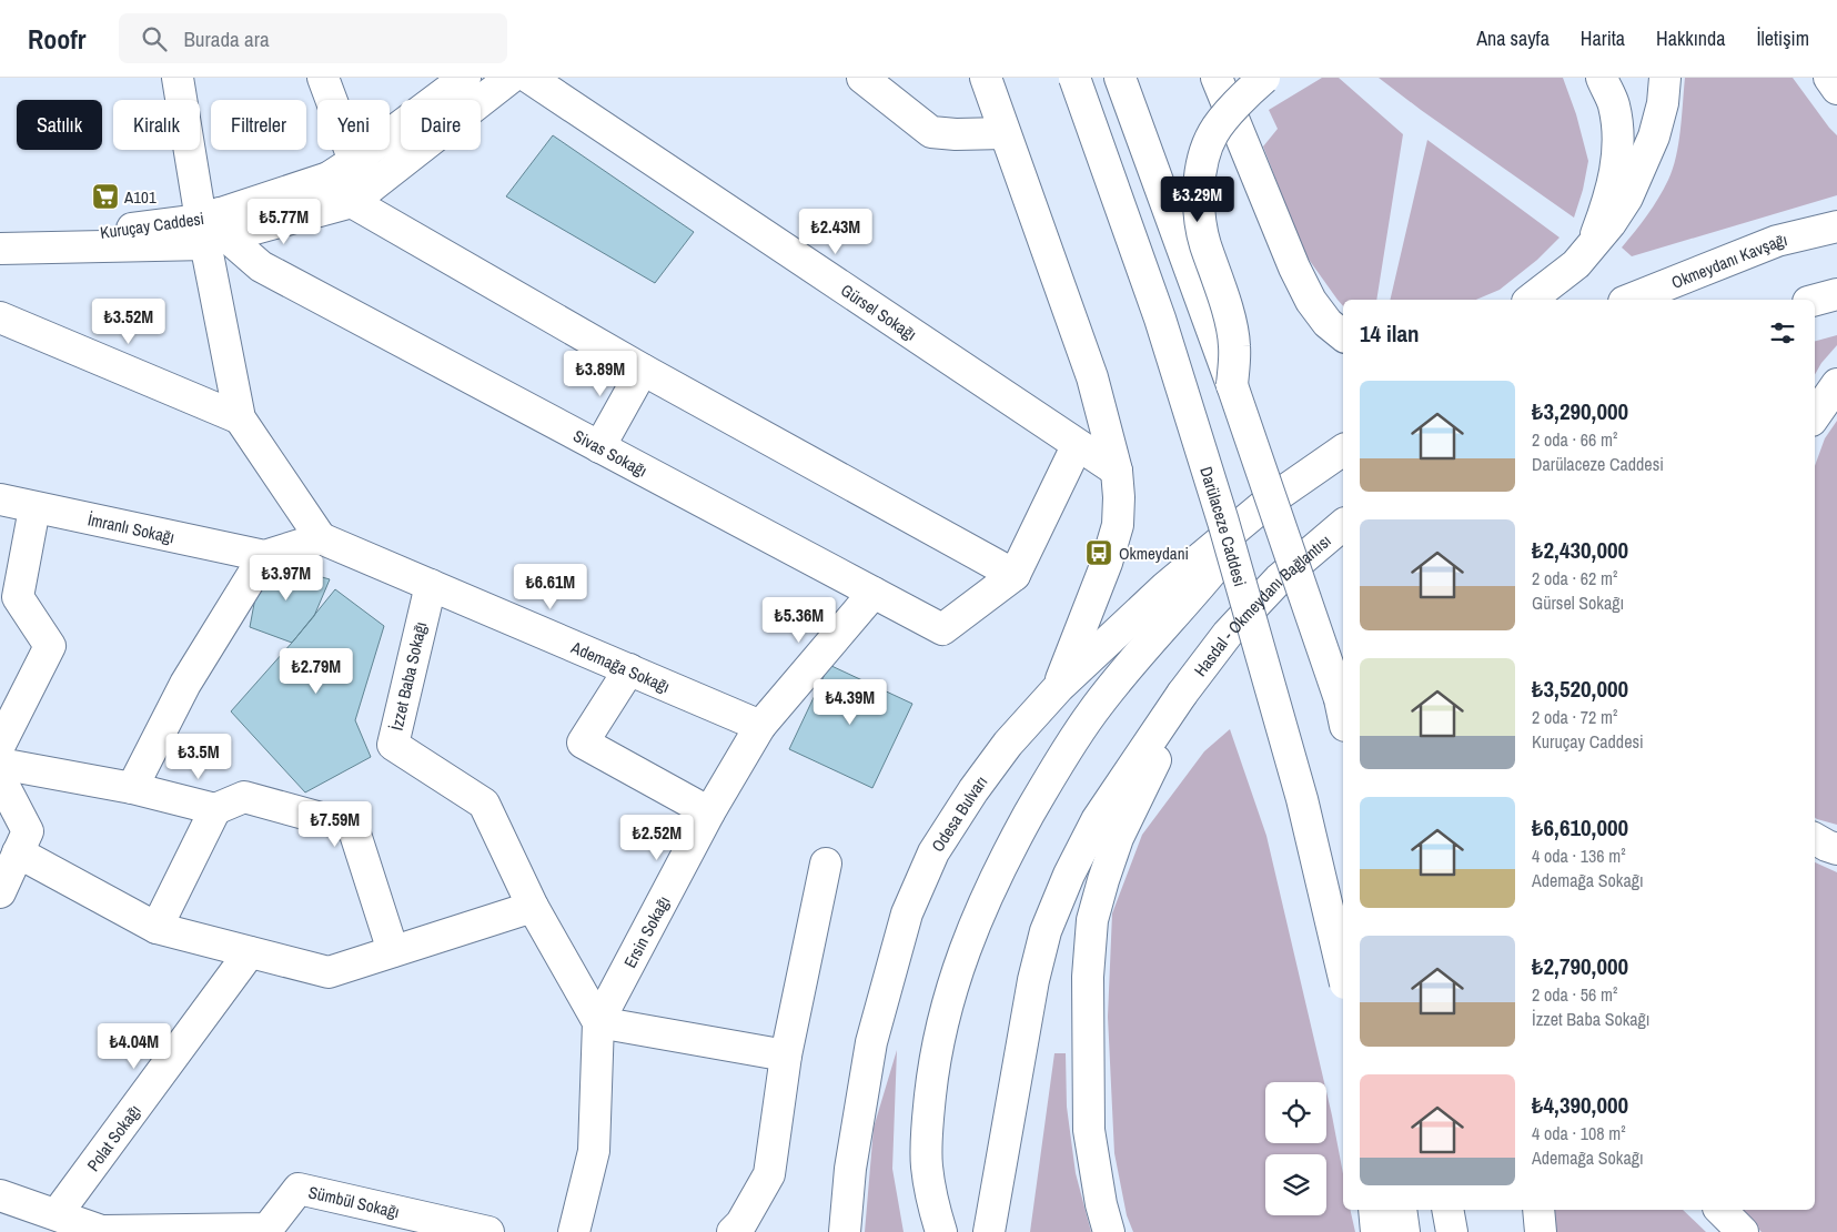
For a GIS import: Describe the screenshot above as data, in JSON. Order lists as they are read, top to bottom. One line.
{"streets":{"main road":["Kuruçay Caddesi","Okmeydanı Kavşağı","Gürsel Sokağı","Sivas Sokağı","Darülaceze Caddesi","İmranlı Sokağı","Hasdal - Okmeydanı Bağlantısı","Ademağa Sokağı","İzzet Baba Sokağı","Odesa Bulvarı","Ersin Sokağı","Polat Sokağı","Sümbül Sokağı"]},"crossings":[["Kuruçay Caddesi","Sivas Sokağı"],["İmranlı Sokağı","Ademağa Sokağı"],["Ademağa Sokağı","İzzet Baba Sokağı"],["Ademağa Sokağı","Ersin Sokağı"]],"places":{"supermarket":["A101"],"bus stop":["Okmeydani"]},"page":{"header":"Roofr","search":"Burada ara","nav":["Ana sayfa","Harita","Hakkında","İletişim"],"chip":["Satılık","Kiralık","Filtreler","Yeni","Daire"],"price":["₺3.29M","₺5.77M","₺2.43M","₺3.52M","₺3.89M","₺3.97M","₺6.61M","₺5.36M","₺2.79M","₺4.39M","₺3.5M","₺7.59M","₺2.52M","₺4.04M"],"heading":"14 ilan","list":[{"name":"₺3,290,000","note":"2 oda · 66 m² · Darülaceze Caddesi"},{"name":"₺2,430,000","note":"2 oda · 62 m² · Gürsel Sokağı"},{"name":"₺3,520,000","note":"2 oda · 72 m² · Kuruçay Caddesi"},{"name":"₺6,610,000","note":"4 oda · 136 m² · Ademağa Sokağı"},{"name":"₺2,790,000","note":"2 oda · 56 m² · İzzet Baba Sokağı"},{"name":"₺4,390,000","note":"4 oda · 108 m² · Ademağa Sokağı"}]}}
